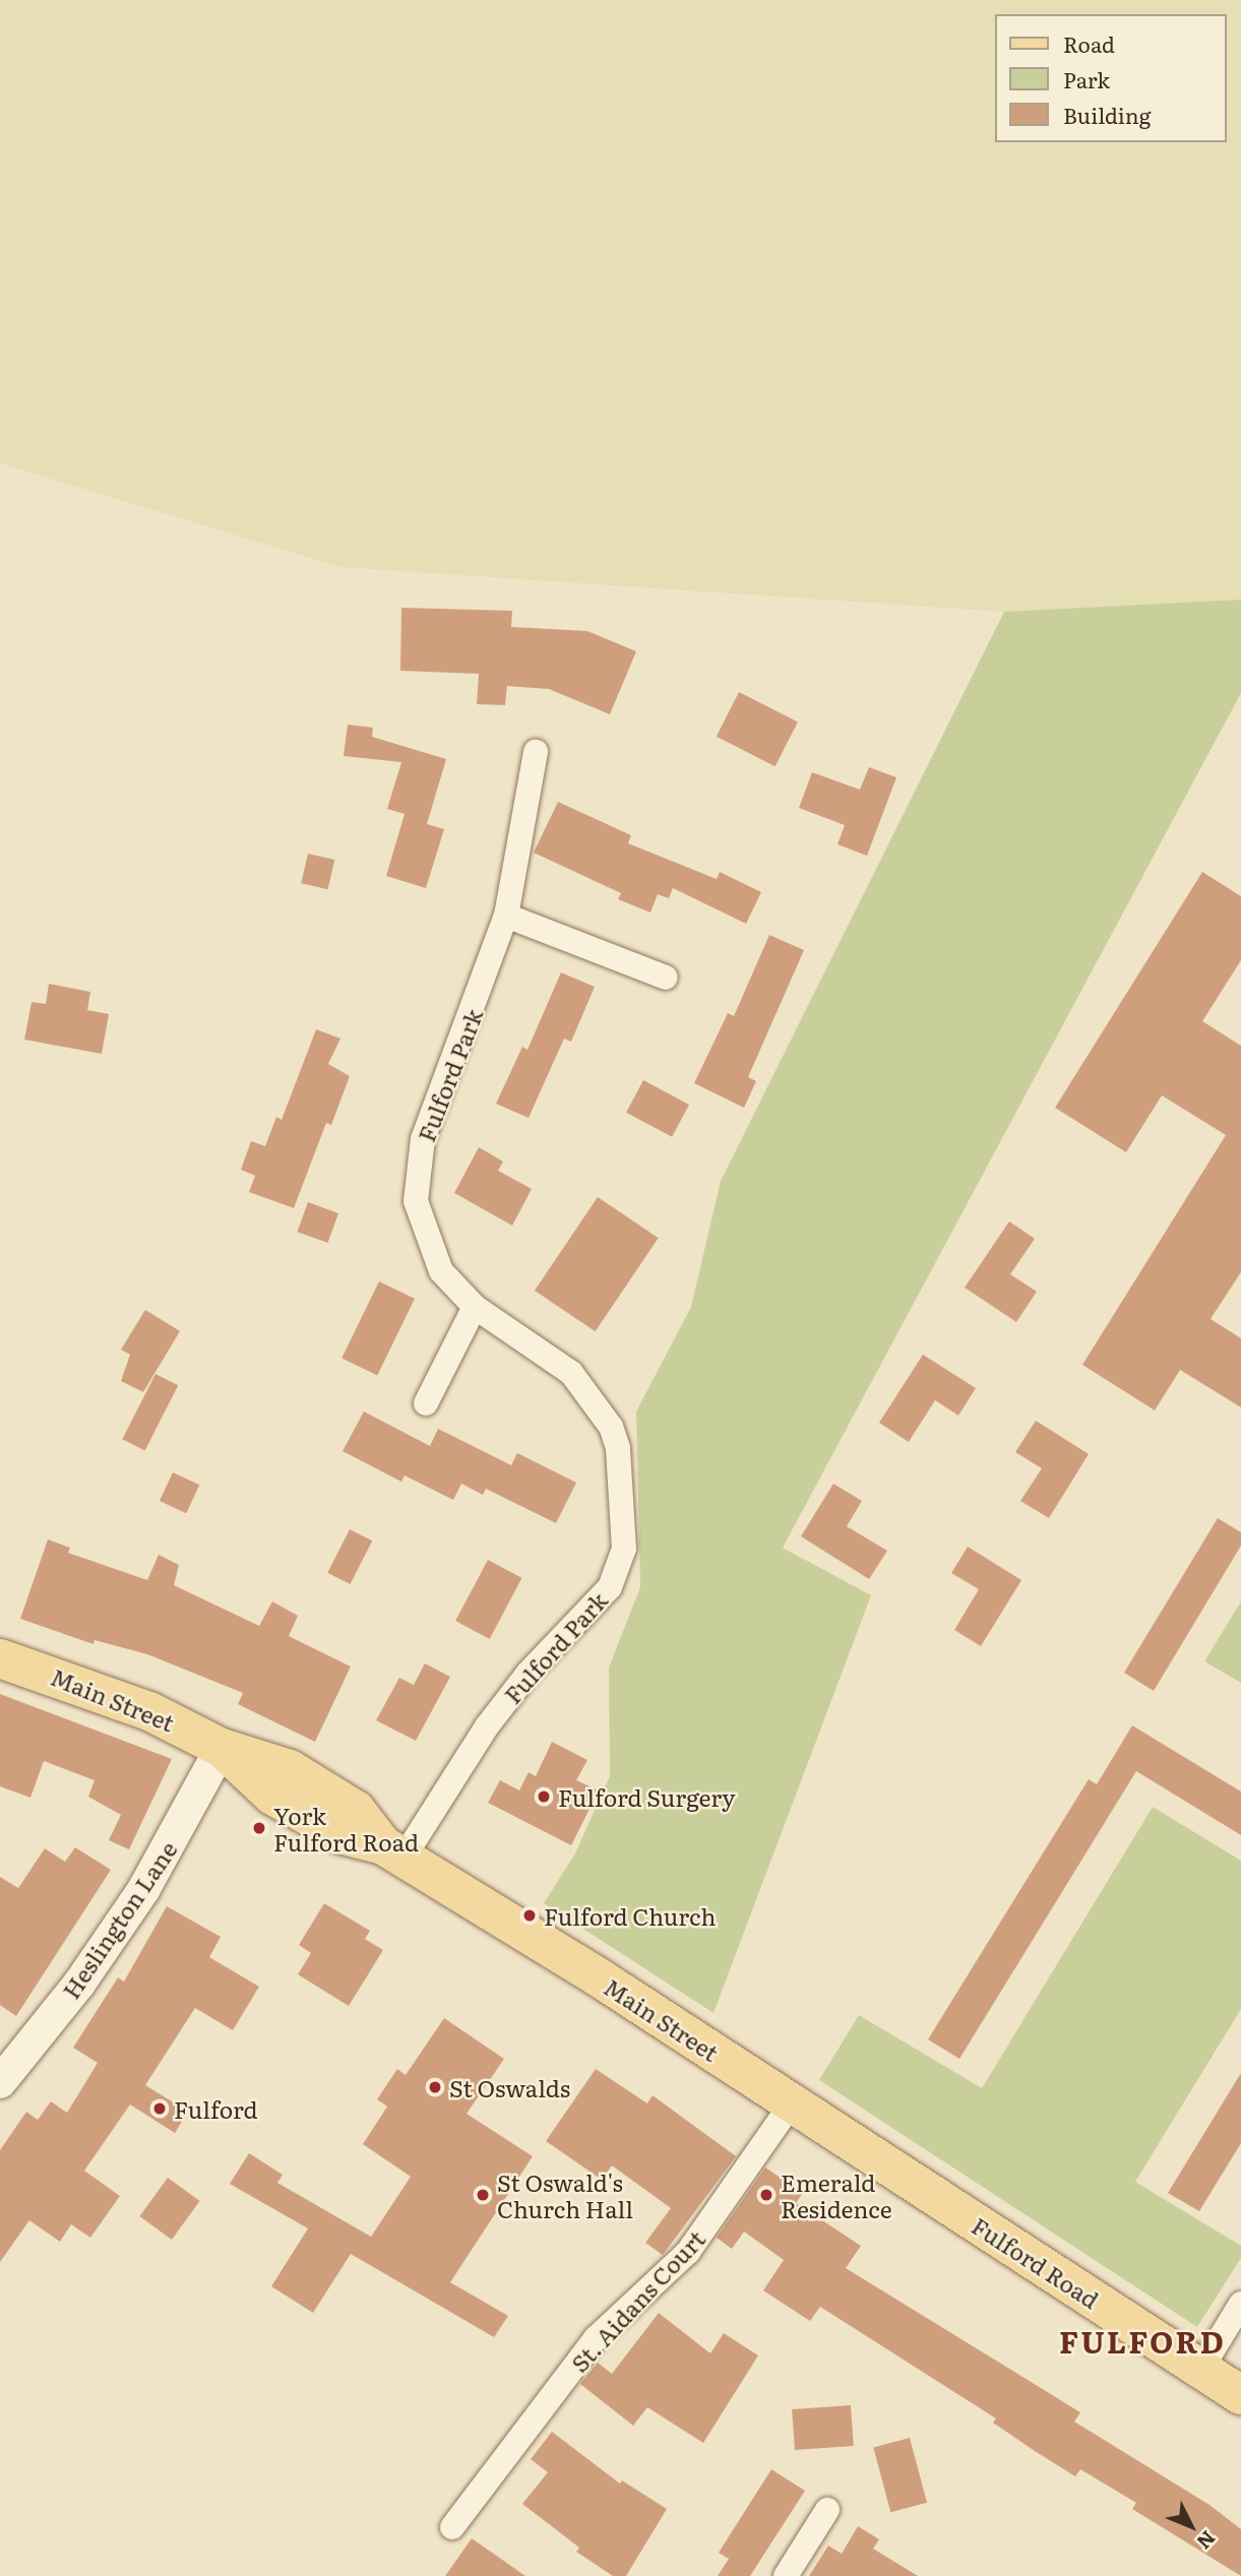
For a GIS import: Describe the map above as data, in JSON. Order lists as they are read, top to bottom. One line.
{"streets":{"main road":["Main Street","Fulford Road"],"street":["Fulford Park","Heslington Lane","St. Aidans Court"]},"crossings":[["Fulford Park","Main Street"],["Main Street","Heslington Lane"],["Main Street","Fulford Road"],["Main Street","St. Aidans Court"]],"districts":["FULFORD"],"places":["Fulford Surgery","York Fulford Road","Fulford Church","St Oswalds","Fulford","St Oswald's Church Hall","Emerald Residence"],"legend":["Road","Park","Building"],"north":"bottom right"}
